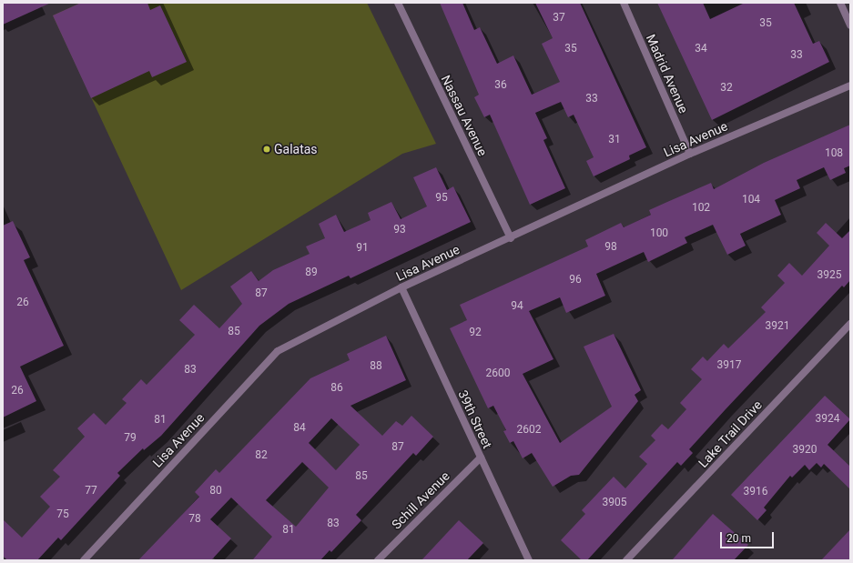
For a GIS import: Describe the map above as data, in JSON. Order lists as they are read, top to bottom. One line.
{"streets":{"street":["Madrid Avenue","Nassau Avenue","Lisa Avenue","39th Street","Lake Trail Drive","Schill Avenue"]},"crossings":[["Madrid Avenue","Lisa Avenue"],["Nassau Avenue","Lisa Avenue"],["Lisa Avenue","39th Street"],["39th Street","Schill Avenue"]],"places":["Galatas"],"house_numbers":["37","35","35","34","33","36","32","33","31","108","95","104","102","93","100","98","91","89","3925","96","87","26","94","3921","85","92","3917","88","83","2600","86","26","3924","81","84","2602","79","87","3920","82","85","77","80","3916","3905","75","78","83","81"],"scale_bar":"20 m"}
